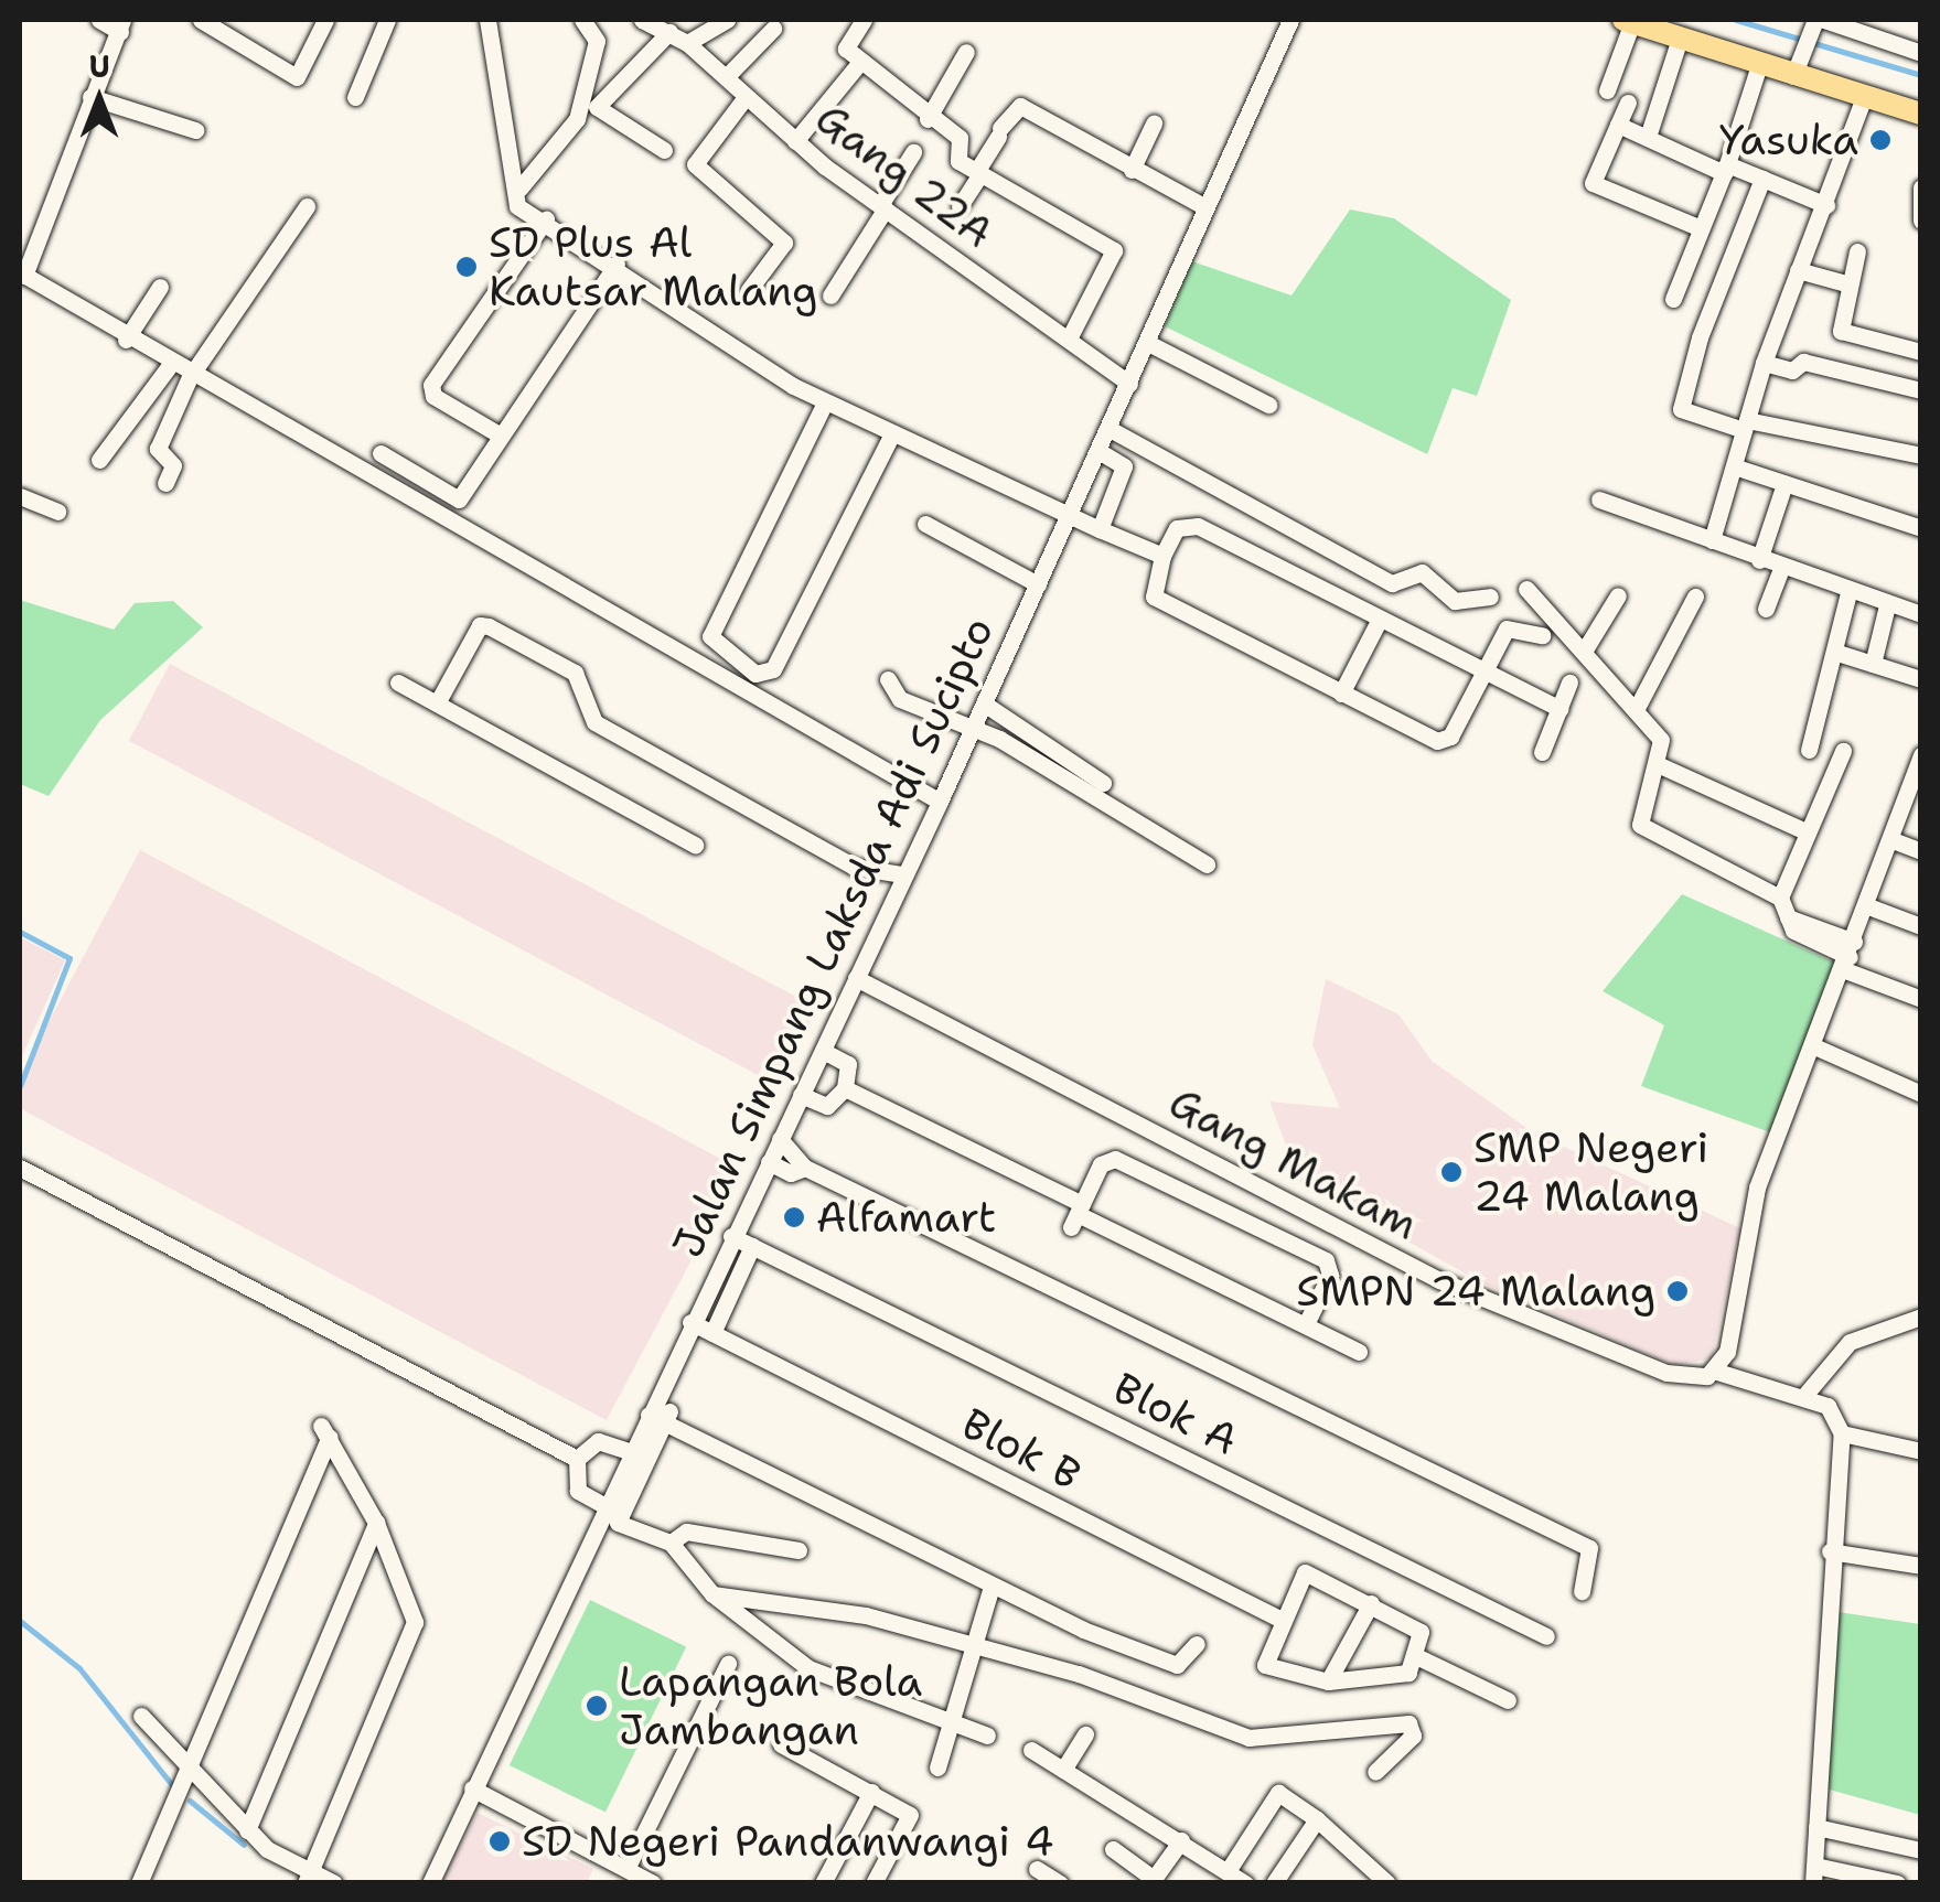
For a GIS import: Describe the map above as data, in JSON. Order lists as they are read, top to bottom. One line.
{"streets":{"street":["Gang 22A","Jalan Simpang Laksda Adi Sucipto","Gang Makam","Blok A","Blok B"]},"crossings":[["Gang 22A","Jalan Simpang Laksda Adi Sucipto"],["Jalan Simpang Laksda Adi Sucipto","Gang Makam"],["Jalan Simpang Laksda Adi Sucipto","Blok A"],["Jalan Simpang Laksda Adi Sucipto","Blok B"]],"places":["Yasuka","SD Plus Al Kautsar Malang","SMP Negeri 24 Malang","Alfamart","SMPN 24 Malang","Lapangan Bola Jambangan","SD Negeri Pandanwangi 4"],"north":"top"}
